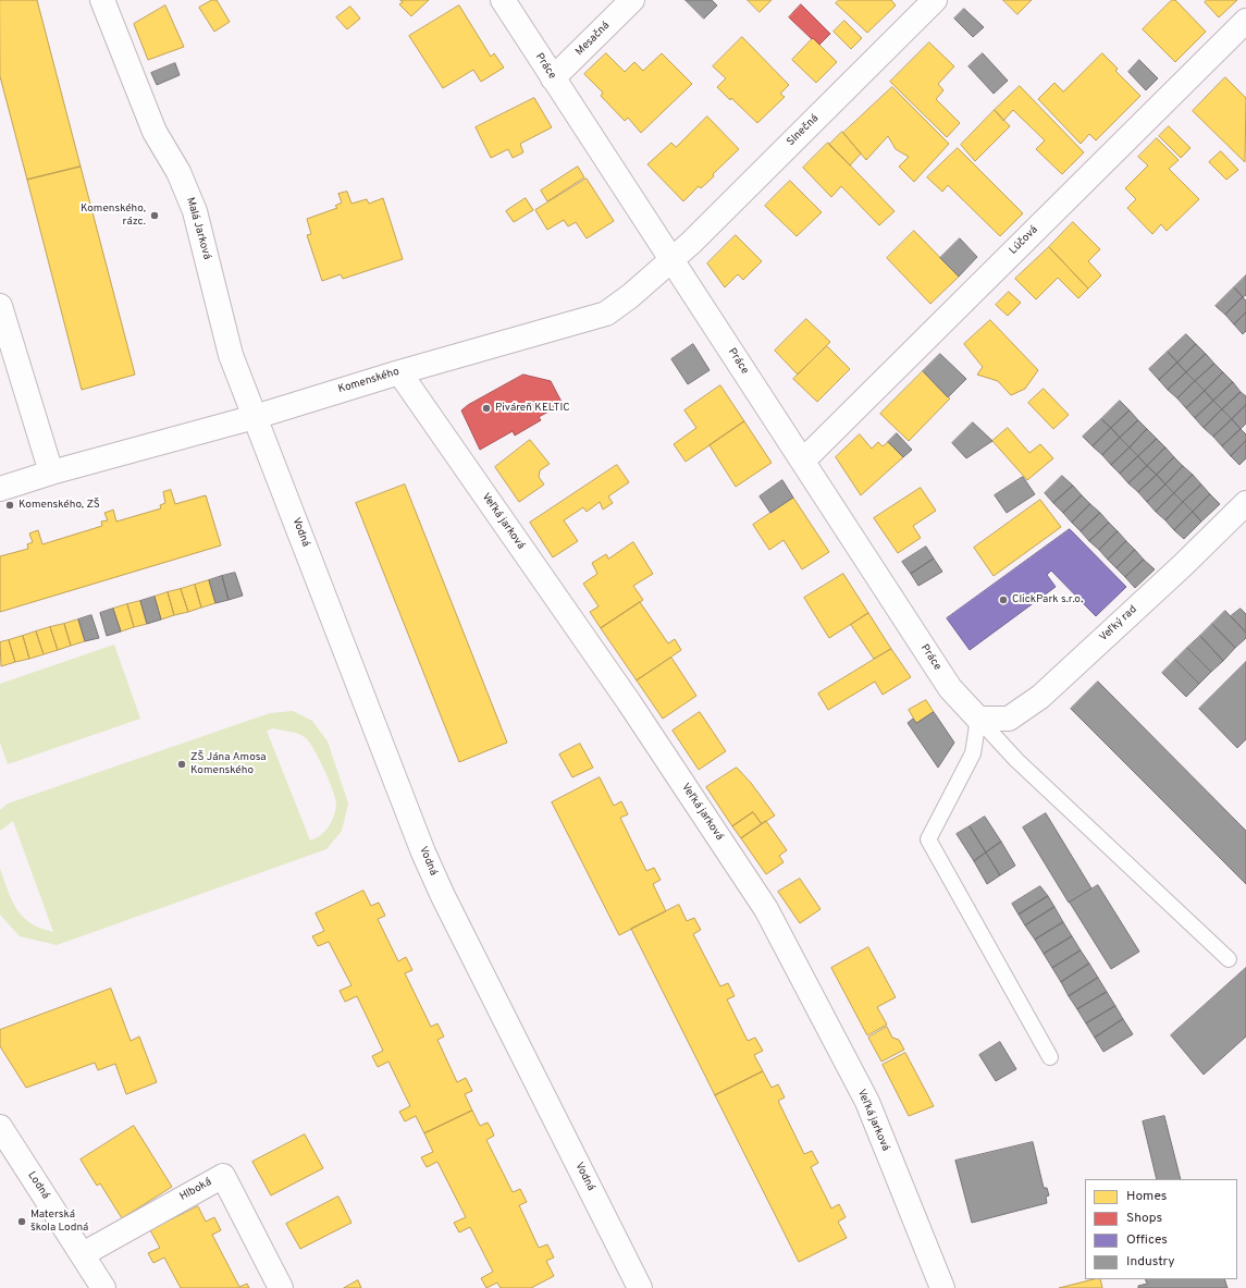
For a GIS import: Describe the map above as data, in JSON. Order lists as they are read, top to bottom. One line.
{"streets":{"street":["Mesačná","Práce","Slnečná","Malá Jarková","Lúčová","Komenského","Veľká jarková","Vodná","Veľký rad","Lodná","Hlboká"]},"crossings":[["Mesačná","Práce"],["Práce","Slnečná"],["Práce","Lúčová"],["Práce","Komenského"],["Práce","Veľký rad"],["Slnečná","Komenského"],["Malá Jarková","Komenského"],["Malá Jarková","Vodná"],["Komenského","Veľká jarková"],["Komenského","Vodná"],["Lodná","Hlboká"]],"places":["Komenského, rázc.","Piváreň KELTIC","Komenského, ZŠ","ClickPark s.r.o.","ZŠ Jána Amosa Komenského","Materská škola Lodná"],"legend":["Homes","Shops","Offices","Industry"]}
